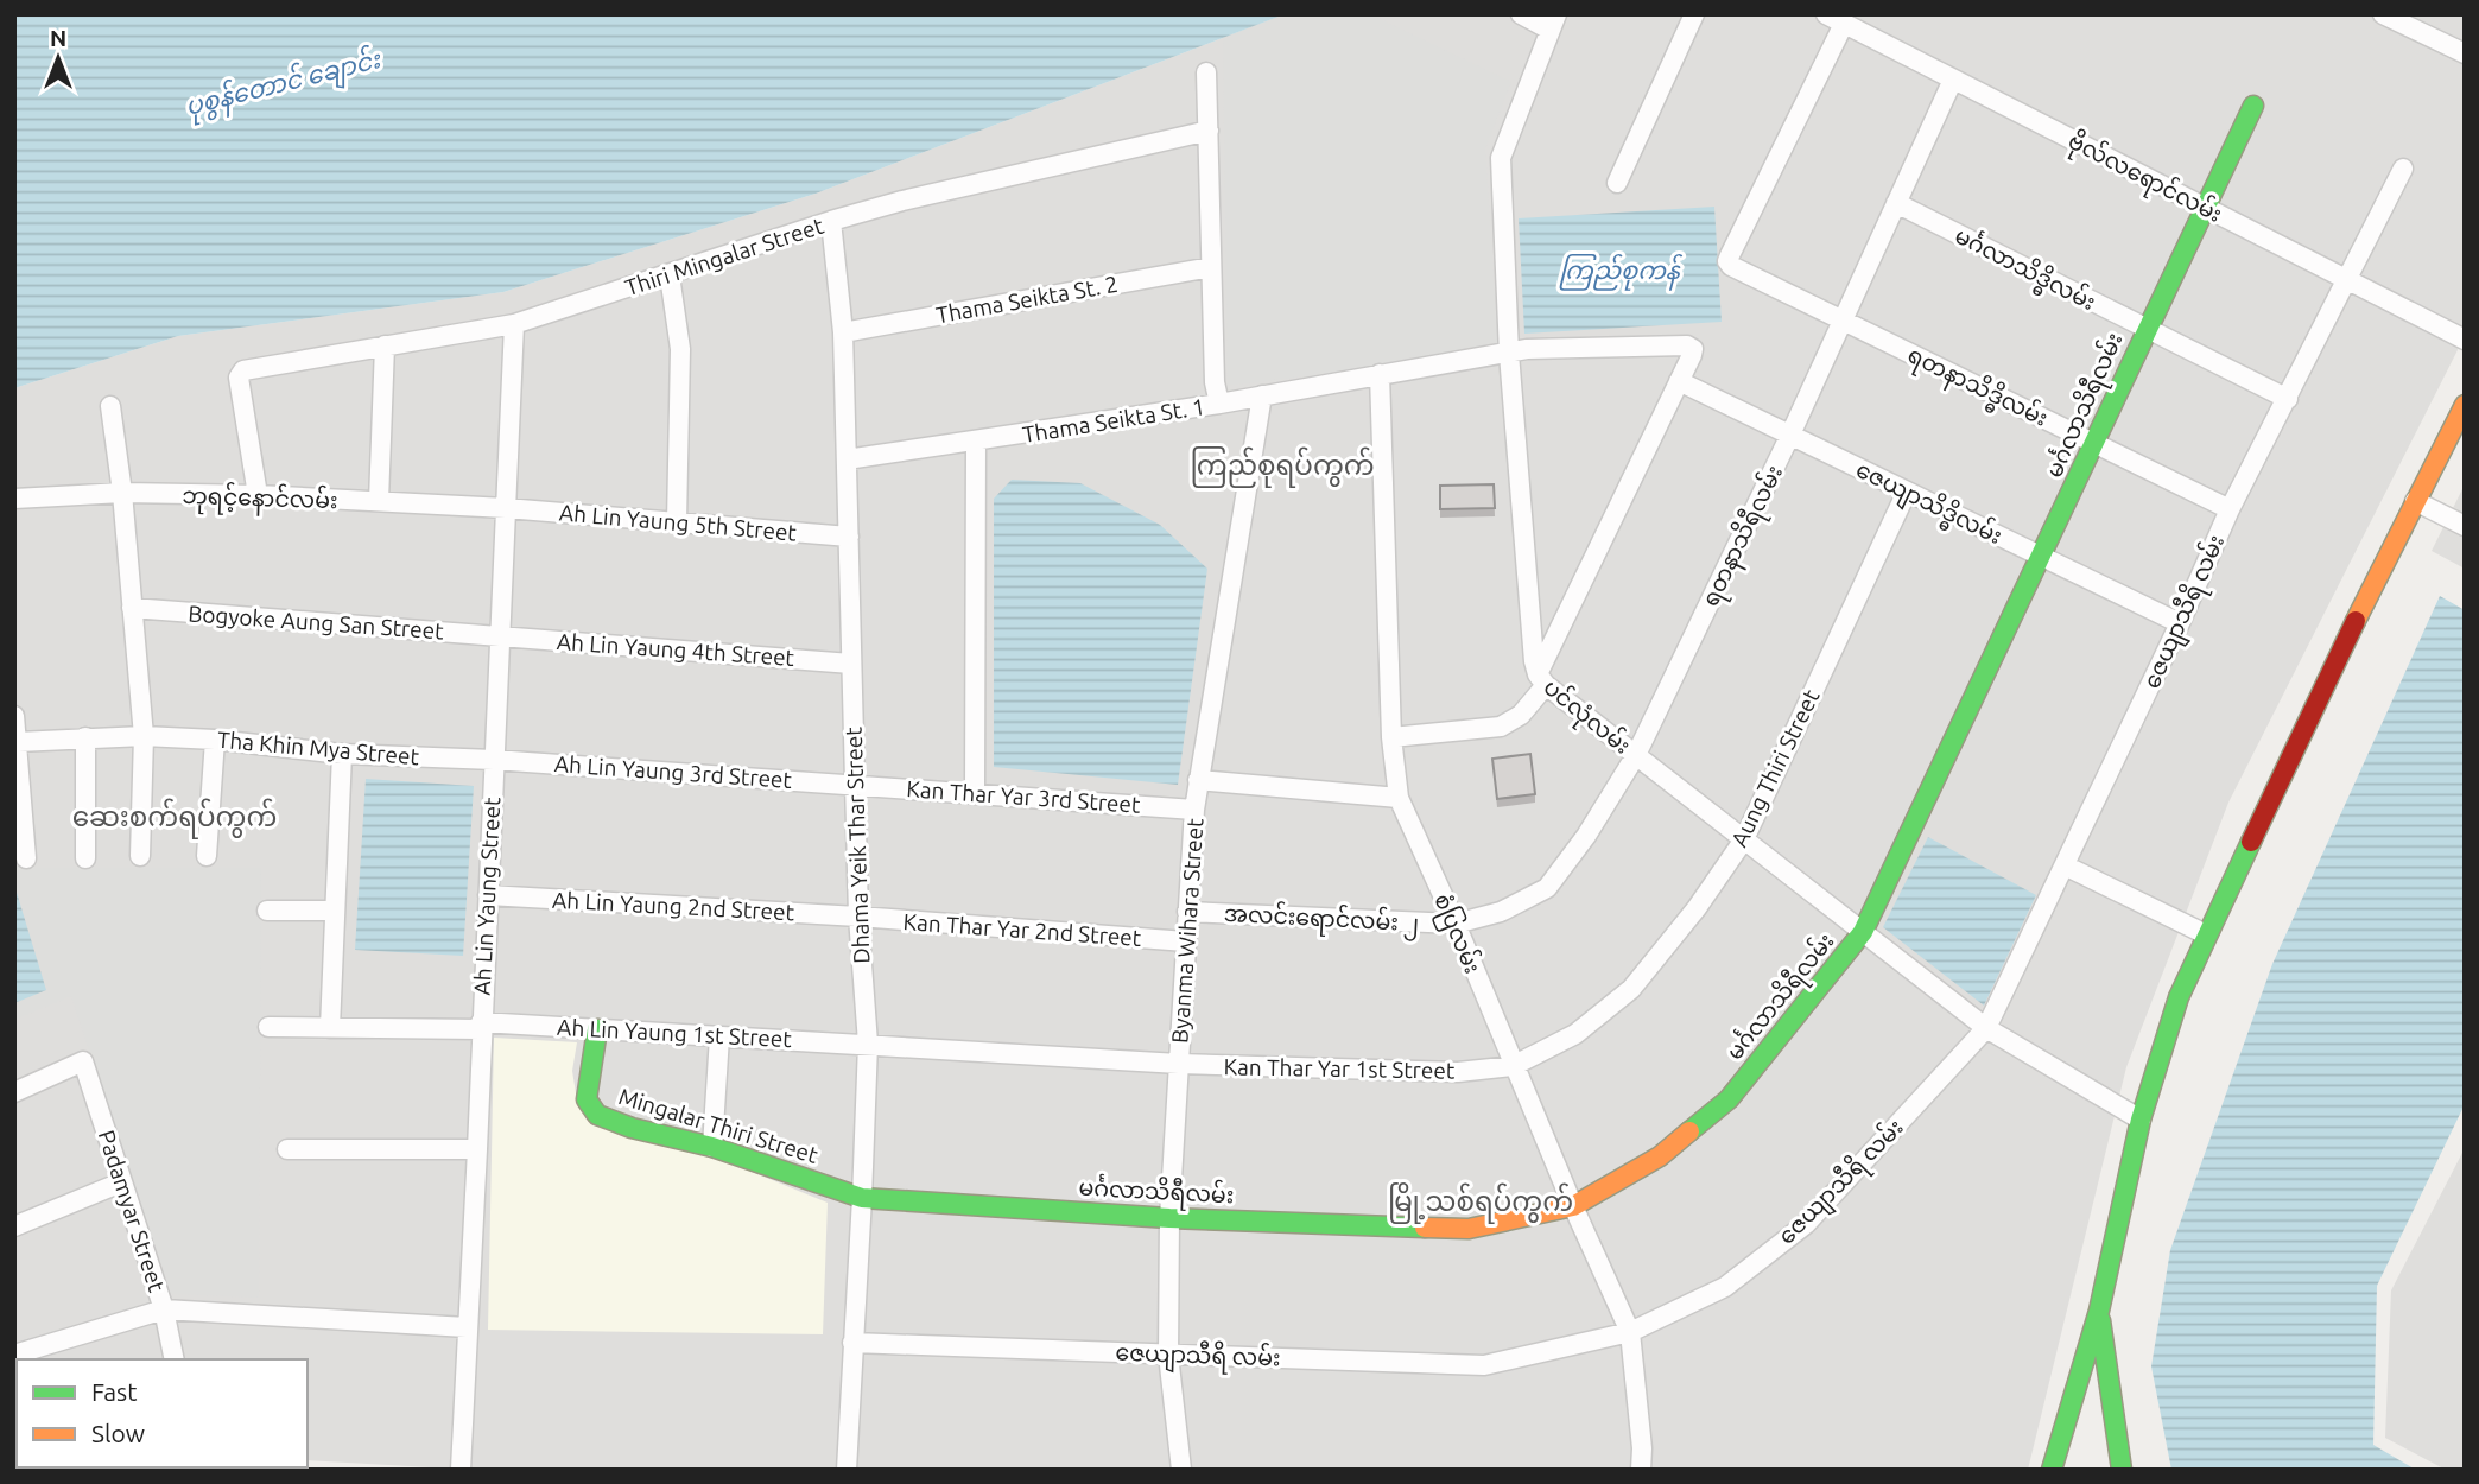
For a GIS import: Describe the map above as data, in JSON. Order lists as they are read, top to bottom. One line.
{"streets":{"street":["ဗိုလ်လရောင်လမ်း","Thiri Mingalar Street","မင်္ဂလာသိဒ္ဓိလမ်း","Thama Seikta St. 2","ရတနာသိဒ္ဓိလမ်း","မင်္ဂလာသိရီလမ်း","Thama Seikta St. 1","ဘုရင့်နောင်လမ်း","ဇေယျာသိဒ္ဓိလမ်း","Ah Lin Yaung 5th Street","ရတနာသိရီလမ်း","ဇေယျာသီရိ လမ်း","Bogyoke Aung San Street","Ah Lin Yaung 4th Street","ပင်လုံလမ်း","Tha Khin Mya Street","Aung Thiri Street","Ah Lin Yaung 3rd Street","Kan Thar Yar 3rd Street","Dhama Yeik Thar Street","Ah Lin Yaung Street","Ah Lin Yaung 2nd Street","အလင်းရောင်လမ်း ၂","Kan Thar Yar 2nd Street","Byanma Wihara Street","စံပြလမ်း","Ah Lin Yaung 1st Street","Kan Thar Yar 1st Street","Mingalar Thiri Street","Padamyar Street"]},"crossings":[["ဗိုလ်လရောင်လမ်း","ရတနာသိဒ္ဓိလမ်း"],["ဗိုလ်လရောင်လမ်း","မင်္ဂလာသိရီလမ်း"],["ဗိုလ်လရောင်လမ်း","ရတနာသိရီလမ်း"],["ဗိုလ်လရောင်လမ်း","ဇေယျာသီရိ လမ်း"],["Thiri Mingalar Street","ဘုရင့်နောင်လမ်း"],["Thiri Mingalar Street","Dhama Yeik Thar Street"],["Thiri Mingalar Street","Ah Lin Yaung Street"],["မင်္ဂလာသိဒ္ဓိလမ်း","မင်္ဂလာသိရီလမ်း"],["မင်္ဂလာသိဒ္ဓိလမ်း","ရတနာသိရီလမ်း"],["မင်္ဂလာသိဒ္ဓိလမ်း","ဇေယျာသီရိ လမ်း"],["Thama Seikta St. 2","Dhama Yeik Thar Street"],["ရတနာသိဒ္ဓိလမ်း","မင်္ဂလာသိရီလမ်း"],["ရတနာသိဒ္ဓိလမ်း","ရတနာသိရီလမ်း"],["ရတနာသိဒ္ဓိလမ်း","ဇေယျာသီရိ လမ်း"],["မင်္ဂလာသိရီလမ်း","ဇေယျာသိဒ္ဓိလမ်း"],["မင်္ဂလာသိရီလမ်း","ပင်လုံလမ်း"],["မင်္ဂလာသိရီလမ်း","Dhama Yeik Thar Street"],["မင်္ဂလာသိရီလမ်း","Byanma Wihara Street"],["မင်္ဂလာသိရီလမ်း","စံပြလမ်း"],["မင်္ဂလာသိရီလမ်း","Mingalar Thiri Street"],["Thama Seikta St. 1","ဇေယျာသိဒ္ဓိလမ်း"],["Thama Seikta St. 1","ပင်လုံလမ်း"],["Thama Seikta St. 1","Dhama Yeik Thar Street"],["Thama Seikta St. 1","Byanma Wihara Street"],["Thama Seikta St. 1","စံပြလမ်း"],["ဘုရင့်နောင်လမ်း","Ah Lin Yaung 5th Street"],["ဘုရင့်နောင်လမ်း","Ah Lin Yaung Street"],["ဇေယျာသိဒ္ဓိလမ်း","ရတနာသိရီလမ်း"],["ဇေယျာသိဒ္ဓိလမ်း","ဇေယျာသီရိ လမ်း"],["ဇေယျာသိဒ္ဓိလမ်း","Aung Thiri Street"],["Ah Lin Yaung 5th Street","Dhama Yeik Thar Street"],["Ah Lin Yaung 5th Street","Ah Lin Yaung Street"],["ရတနာသိရီလမ်း","ပင်လုံလမ်း"],["ရတနာသိရီလမ်း","အလင်းရောင်လမ်း ၂"],["ရတနာသိရီလမ်း","စံပြလမ်း"],["ဇေယျာသီရိ လမ်း","ပင်လုံလမ်း"],["ဇေယျာသီရိ လမ်း","Dhama Yeik Thar Street"],["ဇေယျာသီရိ လမ်း","Byanma Wihara Street"],["ဇေယျာသီရိ လမ်း","စံပြလမ်း"],["Bogyoke Aung San Street","Ah Lin Yaung 4th Street"],["Bogyoke Aung San Street","Ah Lin Yaung Street"],["Ah Lin Yaung 4th Street","Dhama Yeik Thar Street"],["Ah Lin Yaung 4th Street","Ah Lin Yaung Street"],["ပင်လုံလမ်း","Aung Thiri Street"],["Tha Khin Mya Street","Ah Lin Yaung 3rd Street"],["Tha Khin Mya Street","Ah Lin Yaung Street"],["Aung Thiri Street","စံပြလမ်း"],["Aung Thiri Street","Kan Thar Yar 1st Street"],["Ah Lin Yaung 3rd Street","Kan Thar Yar 3rd Street"],["Ah Lin Yaung 3rd Street","Dhama Yeik Thar Street"],["Ah Lin Yaung 3rd Street","Ah Lin Yaung Street"],["Kan Thar Yar 3rd Street","Dhama Yeik Thar Street"],["Kan Thar Yar 3rd Street","Byanma Wihara Street"],["Dhama Yeik Thar Street","Ah Lin Yaung 2nd Street"],["Dhama Yeik Thar Street","Kan Thar Yar 2nd Street"],["Dhama Yeik Thar Street","Ah Lin Yaung 1st Street"],["Dhama Yeik Thar Street","Kan Thar Yar 1st Street"],["Dhama Yeik Thar Street","Mingalar Thiri Street"],["Ah Lin Yaung Street","Ah Lin Yaung 2nd Street"],["Ah Lin Yaung Street","Ah Lin Yaung 1st Street"],["Ah Lin Yaung 2nd Street","Kan Thar Yar 2nd Street"],["အလင်းရောင်လမ်း ၂","Byanma Wihara Street"],["အလင်းရောင်လမ်း ၂","စံပြလမ်း"],["Kan Thar Yar 2nd Street","Byanma Wihara Street"],["Byanma Wihara Street","Kan Thar Yar 1st Street"],["စံပြလမ်း","Kan Thar Yar 1st Street"],["Ah Lin Yaung 1st Street","Kan Thar Yar 1st Street"],["Ah Lin Yaung 1st Street","Mingalar Thiri Street"]],"districts":["ကြည်စုရပ်ကွက်","ဆေးစက်ရပ်ကွက်","မြို့သစ်ရပ်ကွက်"],"water":["ပုစွန်တောင် ချောင်း","ကြည်စုကန်"],"legend":["Fast","Slow"],"north":"top"}
